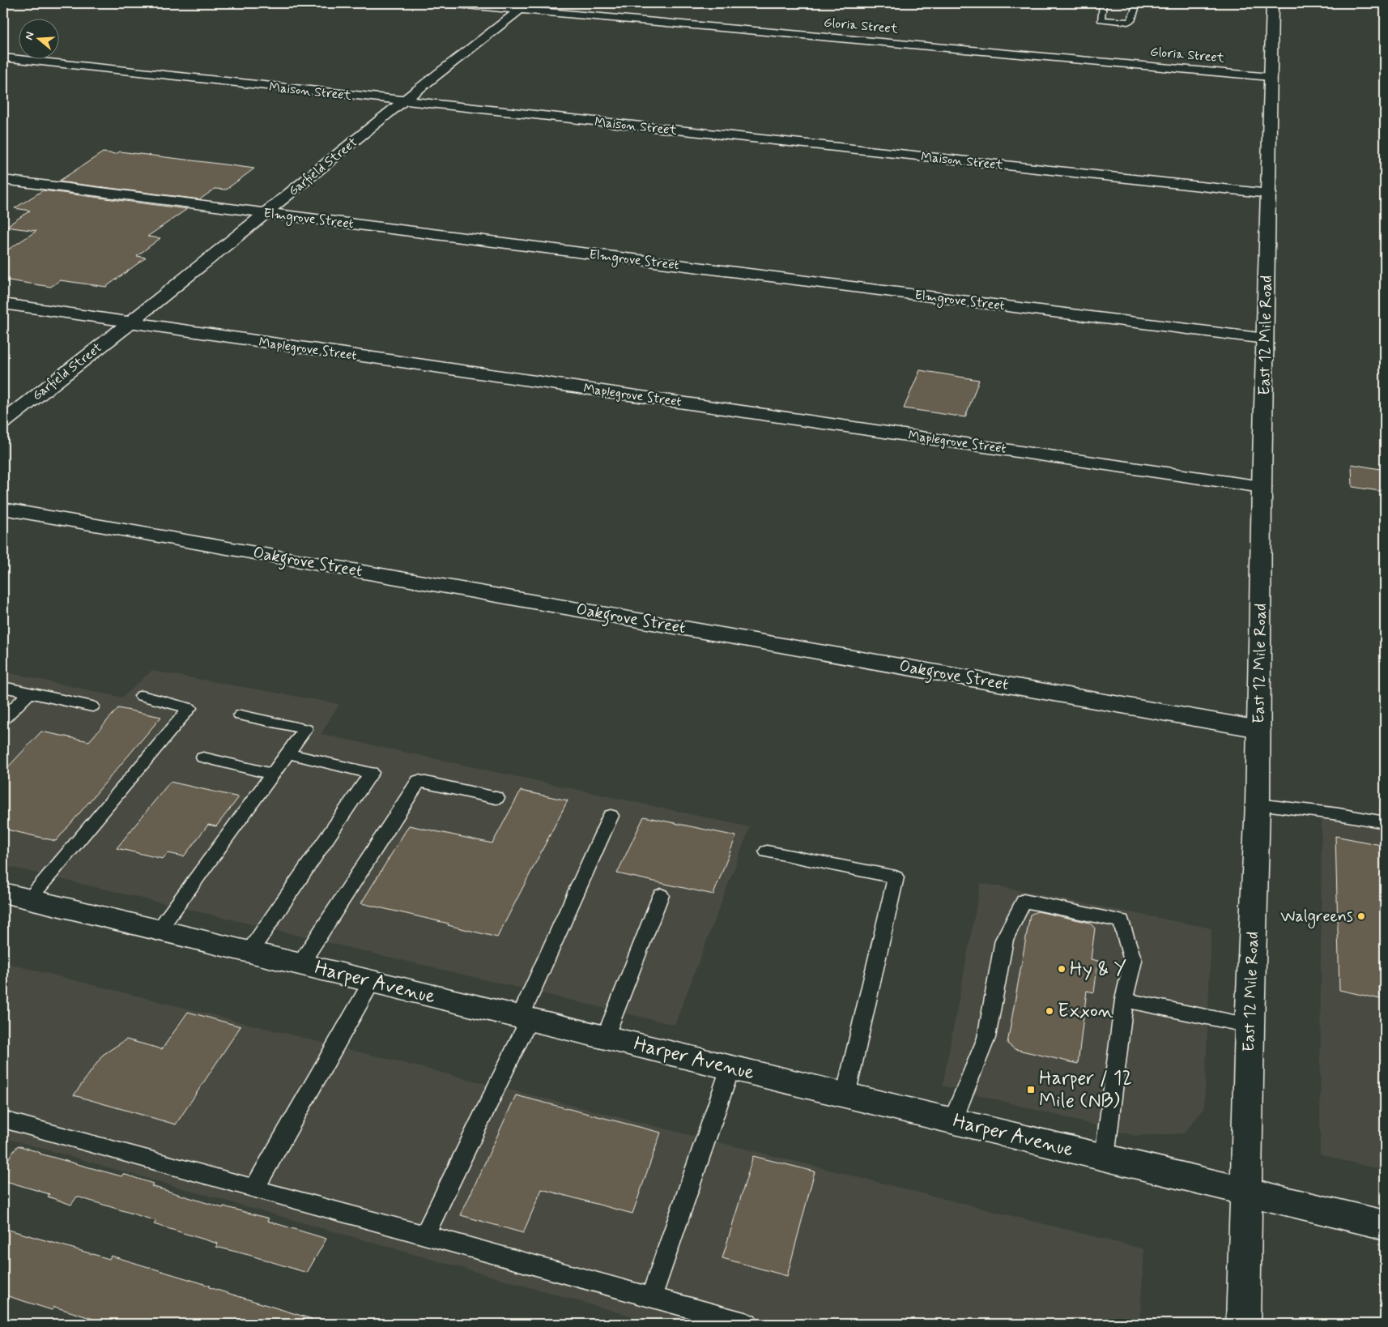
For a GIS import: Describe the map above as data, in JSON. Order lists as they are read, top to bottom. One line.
{"streets":{"street":["Gloria Street","Maison Street","Garfield Street","Elmgrove Street","East 12 Mile Road","Maplegrove Street","Oakgrove Street","Harper Avenue"]},"crossings":[["Gloria Street","Garfield Street"],["Gloria Street","East 12 Mile Road"],["Maison Street","Garfield Street"],["Maison Street","East 12 Mile Road"],["Garfield Street","Elmgrove Street"],["Garfield Street","Maplegrove Street"],["Elmgrove Street","East 12 Mile Road"],["East 12 Mile Road","Maplegrove Street"],["East 12 Mile Road","Oakgrove Street"],["East 12 Mile Road","Harper Avenue"]],"places":{"other":["Walgreens","Hy & Y","Exxon"],"transit":["Harper / 12 Mile (NB)"]},"north":"left"}
